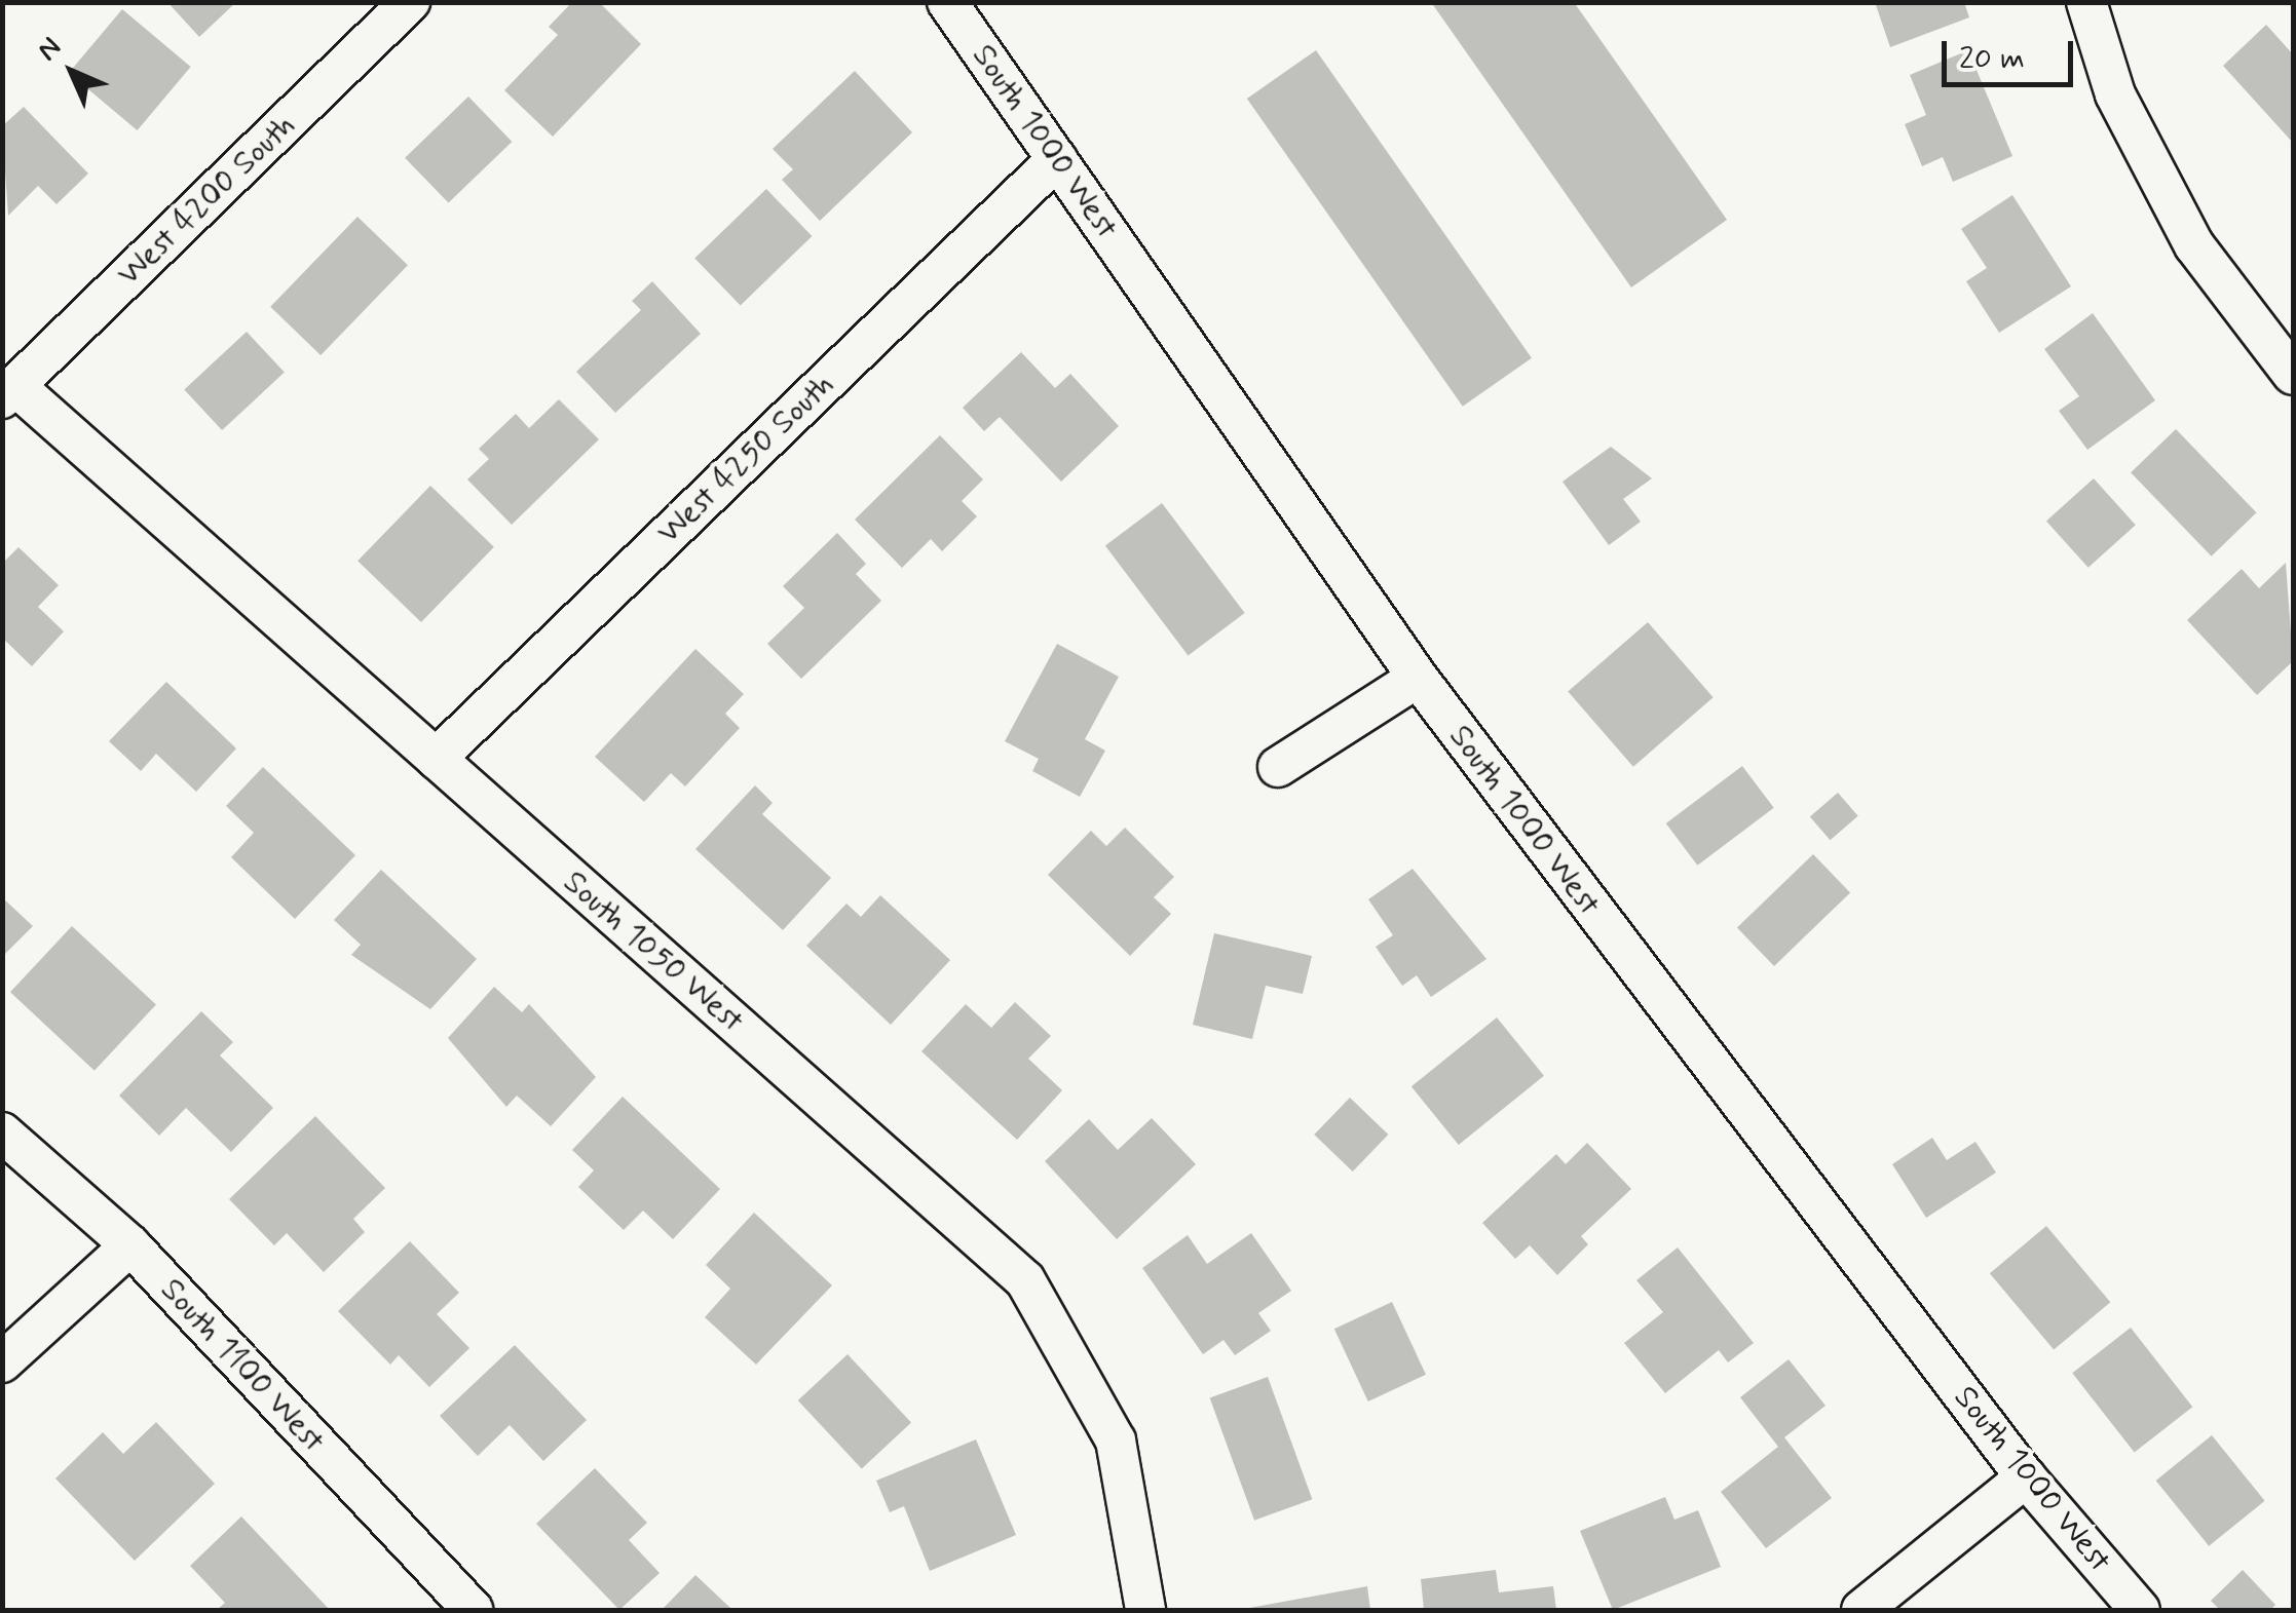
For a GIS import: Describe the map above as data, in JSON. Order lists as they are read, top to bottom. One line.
{"streets":{"street":["South 1000 West","West 4200 South","West 4250 South","South 1050 West","South 1100 West"]},"crossings":[["South 1000 West","West 4250 South"],["West 4200 South","South 1050 West"],["West 4250 South","South 1050 West"]],"scale_bar":"20 m","north":"top left"}
